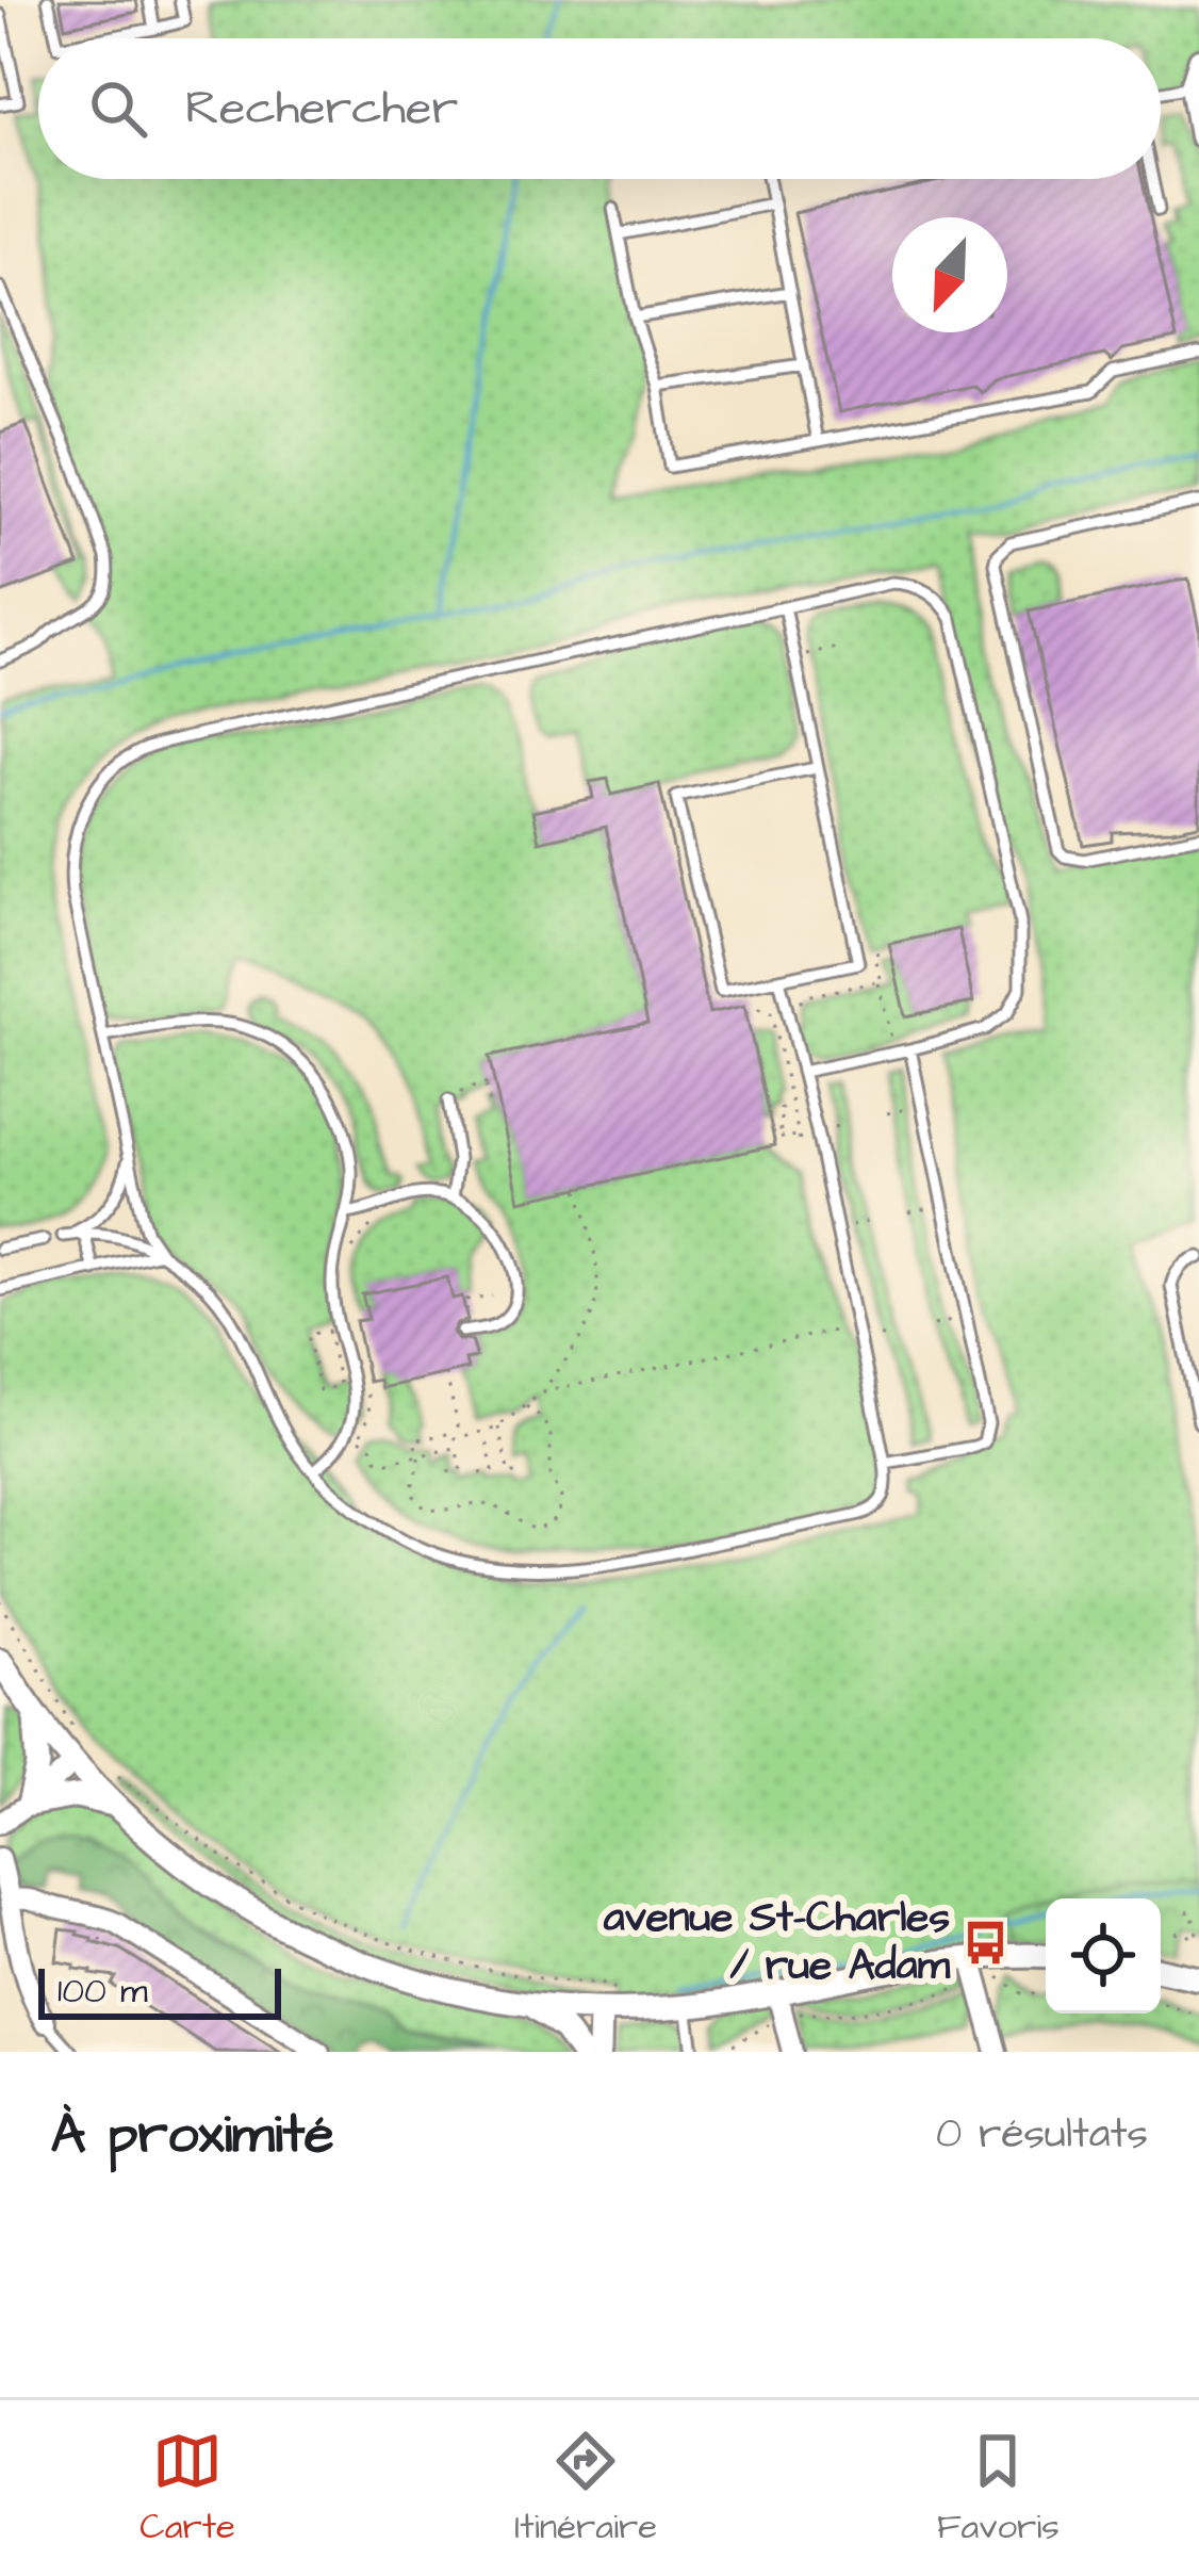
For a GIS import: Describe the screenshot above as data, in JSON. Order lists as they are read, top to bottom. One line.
{"places":{"bus stop":["avenue St-Charles / rue Adam"]},"scale_bar":"100 m","north":"bottom left","page":{"search":"Rechercher","scale":"100 m","heading":["À proximité","0 résultats"],"nav":["Carte","Itinéraire","Favoris"]}}
